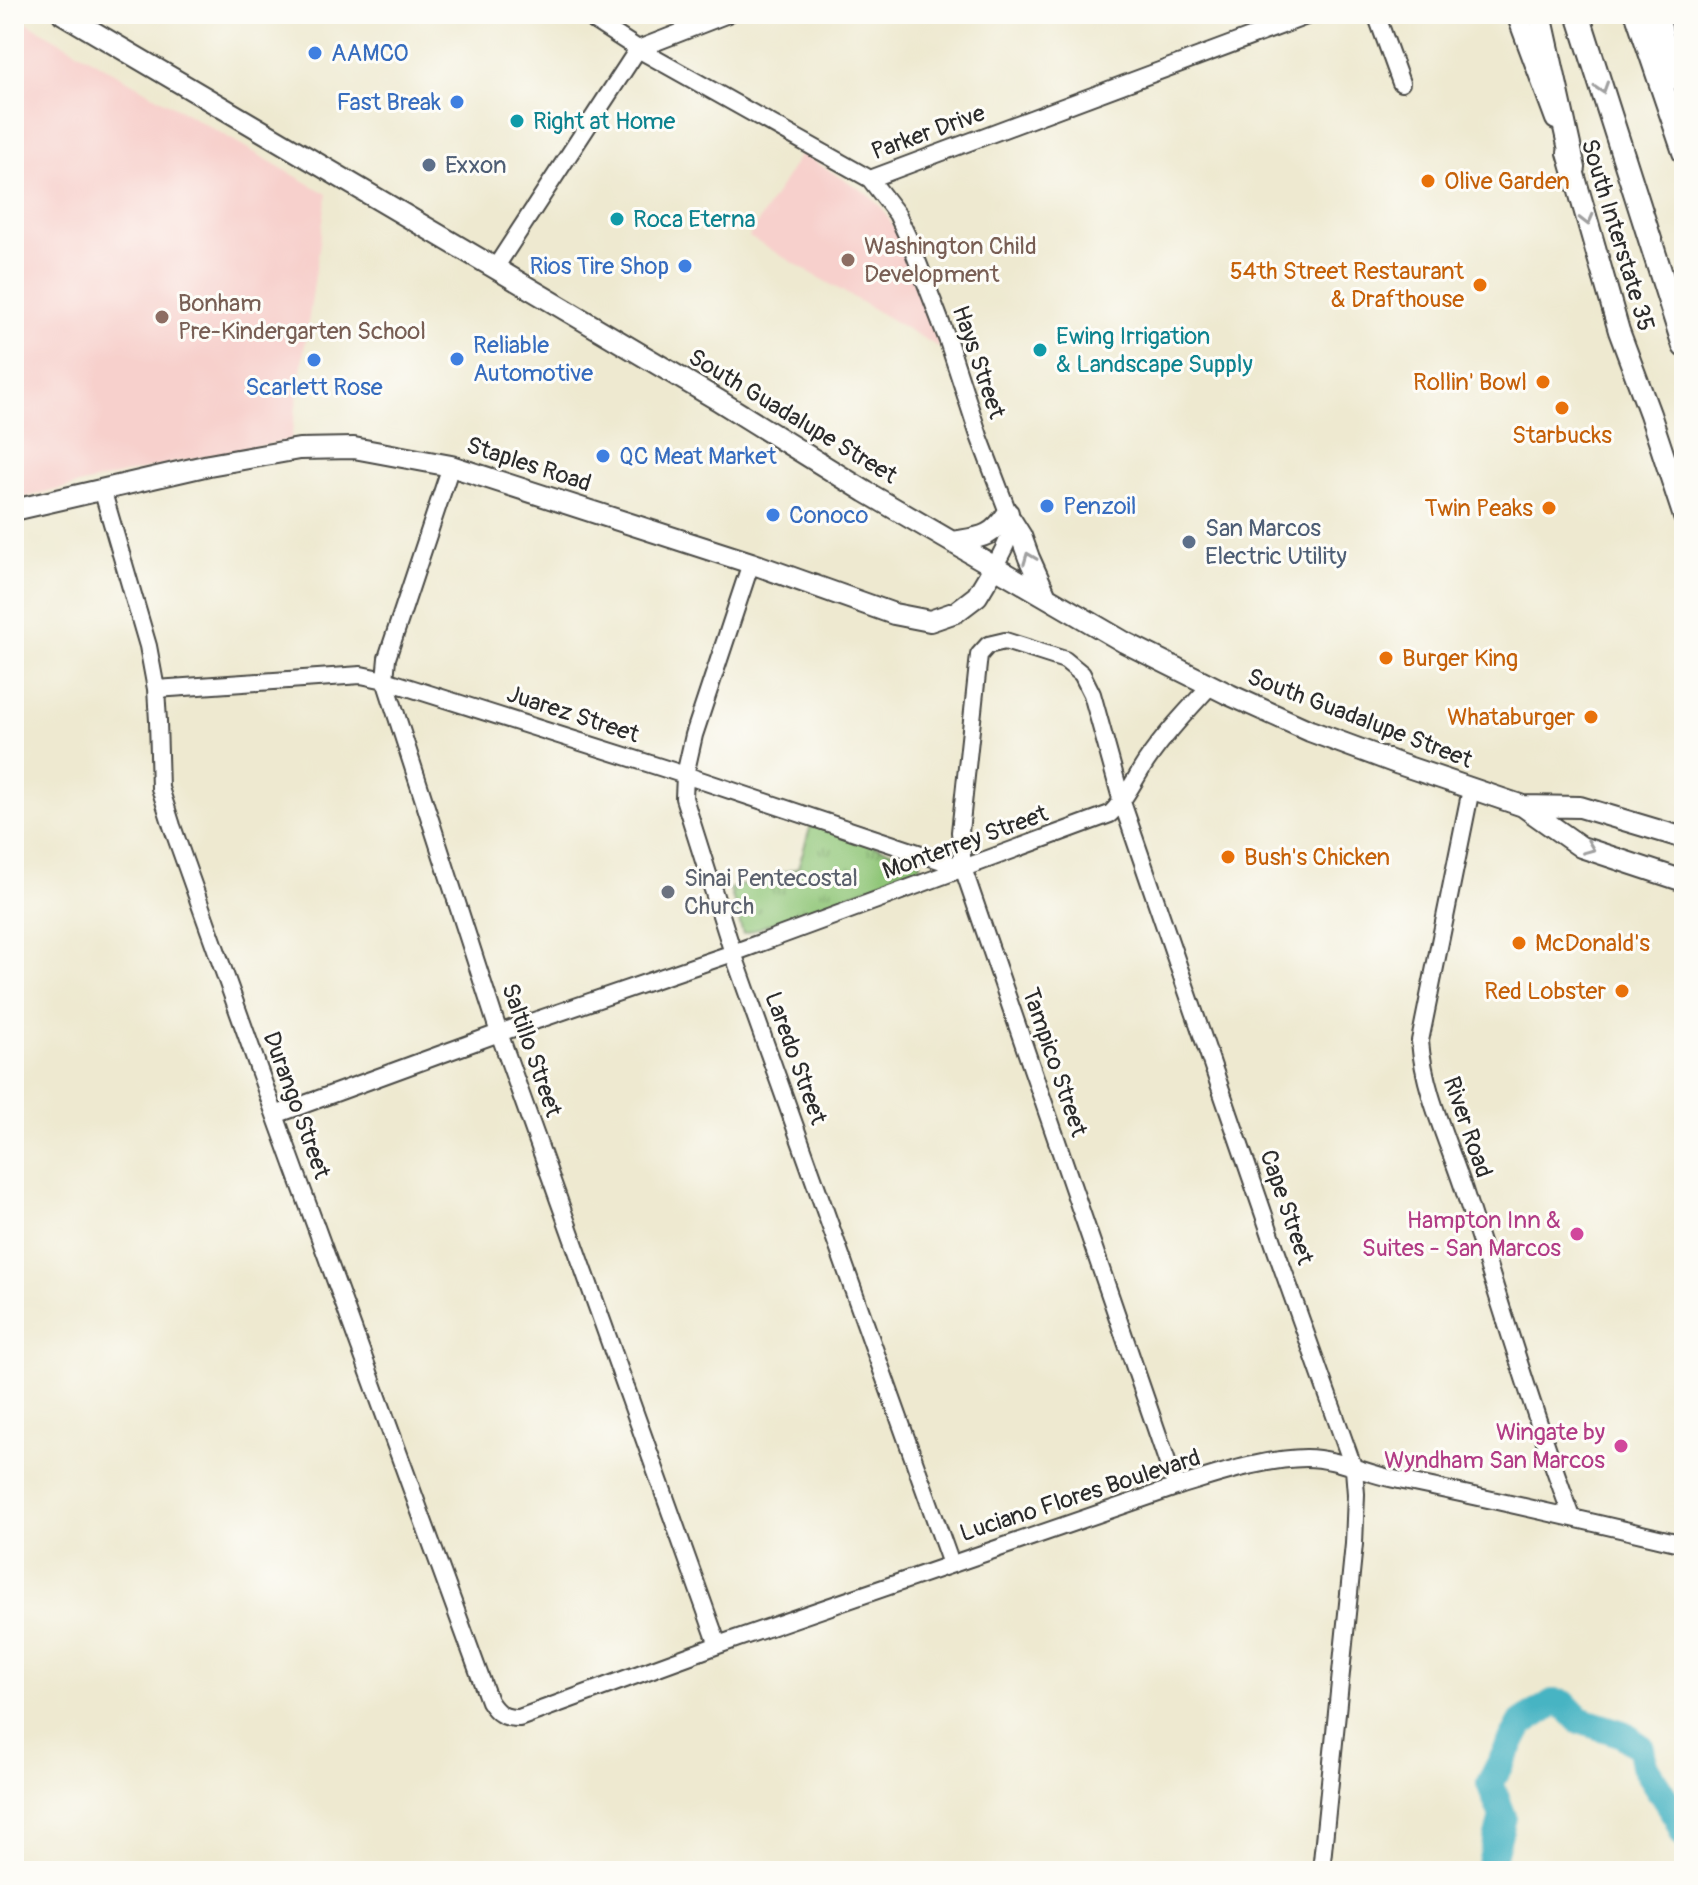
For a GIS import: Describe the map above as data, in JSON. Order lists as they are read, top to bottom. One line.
{"streets":{"main road":["South Interstate 35","South Guadalupe Street","Staples Road"],"street":["Parker Drive","Hays Street","Juarez Street","Monterrey Street","Saltillo Street","Laredo Street","Tampico Street","Durango Street","River Road","Cape Street","Luciano Flores Boulevard"]},"crossings":[["Parker Drive","Hays Street"],["South Guadalupe Street","Staples Road"],["South Guadalupe Street","Monterrey Street"],["South Guadalupe Street","River Road"],["Staples Road","Saltillo Street"],["Staples Road","Laredo Street"],["Staples Road","Durango Street"],["Juarez Street","Monterrey Street"],["Juarez Street","Saltillo Street"],["Juarez Street","Laredo Street"],["Juarez Street","Tampico Street"],["Juarez Street","Durango Street"],["Monterrey Street","Saltillo Street"],["Monterrey Street","Laredo Street"],["Monterrey Street","Tampico Street"],["Monterrey Street","Durango Street"],["Monterrey Street","Cape Street"],["Saltillo Street","Luciano Flores Boulevard"],["Laredo Street","Luciano Flores Boulevard"],["Tampico Street","Cape Street"],["Tampico Street","Luciano Flores Boulevard"],["Durango Street","Luciano Flores Boulevard"],["River Road","Luciano Flores Boulevard"],["Cape Street","Luciano Flores Boulevard"]],"one_way":["South Interstate 35"],"places":["AAMCO","Fast Break","Right at Home","Exxon","Olive Garden","Roca Eterna","Washington Child Development","Rios Tire Shop","54th Street Restaurant & Drafthouse","Bonham Pre-Kindergarten School","Ewing Irrigation & Landscape Supply","Reliable Automotive","Scarlett Rose","Rollin' Bowl","Starbucks","QC Meat Market","Penzoil","Twin Peaks","Conoco","San Marcos Electric Utility","Burger King","Whataburger","Bush's Chicken","Sinai Pentecostal Church","McDonald's","Red Lobster","Hampton Inn & Suites - San Marcos","Wingate by Wyndham San Marcos"]}
